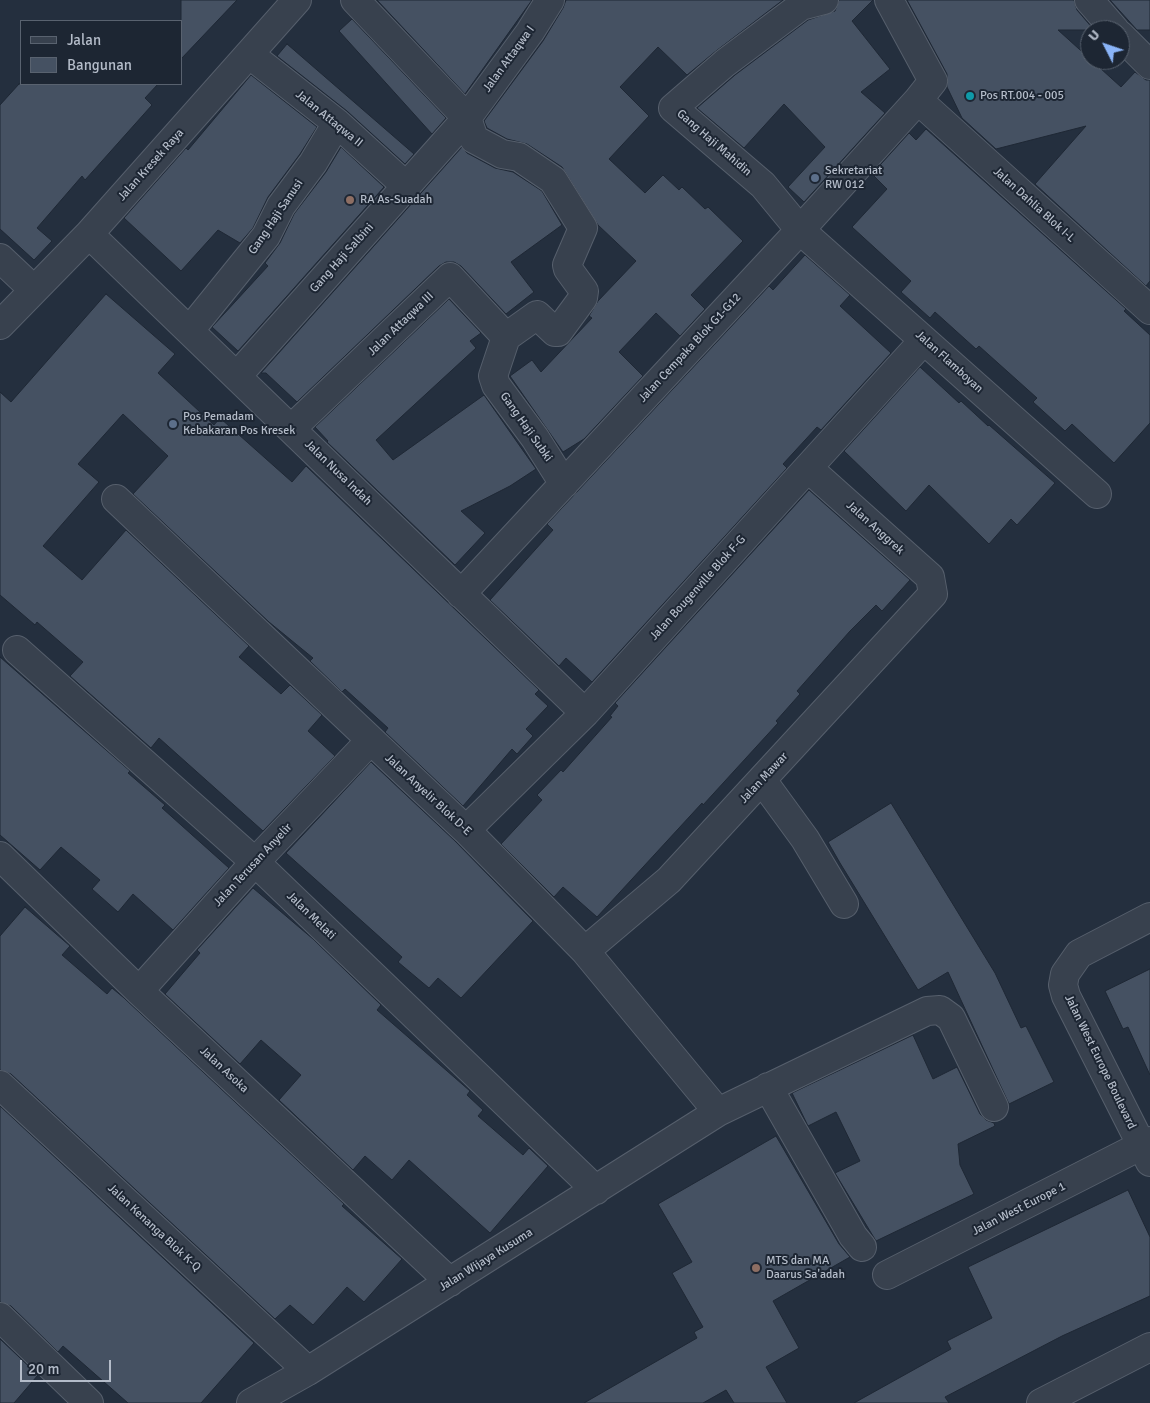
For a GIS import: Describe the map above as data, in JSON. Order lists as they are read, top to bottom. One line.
{"streets":{"street":["Jalan Attaqwa I","Jalan Attaqwa II","Gang Haji Mahidin","Jalan Kresek Raya","Jalan Dahlia Blok I-L","Gang Haji Sanusi","Gang Haji Salbini","Jalan Attaqwa III","Jalan Cempaka Blok G1-G12","Jalan Flamboyan","Gang Haji Subki","Jalan Nusa Indah","Jalan Anggrek","Jalan Bougenville Blok F-G","Jalan Mawar","Jalan Anyelir Blok D-E","Jalan Terusan Anyelir","Jalan Melati","Jalan West Europe Boulevard","Jalan Asoka","Jalan West Europe 1","Jalan Kenanga Blok K-Q","Jalan Wijaya Kusuma"]},"crossings":[["Jalan Attaqwa I","Gang Haji Salbini"],["Jalan Attaqwa II","Jalan Kresek Raya"],["Jalan Attaqwa II","Gang Haji Sanusi"],["Jalan Attaqwa II","Gang Haji Salbini"],["Gang Haji Mahidin","Jalan Cempaka Blok G1-G12"],["Gang Haji Mahidin","Jalan Flamboyan"],["Jalan Kresek Raya","Jalan Nusa Indah"],["Jalan Dahlia Blok I-L","Jalan Cempaka Blok G1-G12"],["Gang Haji Sanusi","Jalan Nusa Indah"],["Gang Haji Salbini","Jalan Nusa Indah"],["Jalan Attaqwa III","Gang Haji Subki"],["Jalan Attaqwa III","Jalan Nusa Indah"],["Jalan Cempaka Blok G1-G12","Jalan Flamboyan"],["Jalan Cempaka Blok G1-G12","Gang Haji Subki"],["Jalan Cempaka Blok G1-G12","Jalan Nusa Indah"],["Jalan Flamboyan","Jalan Bougenville Blok F-G"],["Jalan Nusa Indah","Jalan Bougenville Blok F-G"],["Jalan Anggrek","Jalan Bougenville Blok F-G"],["Jalan Anggrek","Jalan Mawar"],["Jalan Bougenville Blok F-G","Jalan Anyelir Blok D-E"],["Jalan Mawar","Jalan Anyelir Blok D-E"],["Jalan Anyelir Blok D-E","Jalan Terusan Anyelir"],["Jalan Anyelir Blok D-E","Jalan Wijaya Kusuma"],["Jalan Terusan Anyelir","Jalan Melati"],["Jalan Terusan Anyelir","Jalan Asoka"],["Jalan Melati","Jalan Wijaya Kusuma"],["Jalan West Europe Boulevard","Jalan West Europe 1"],["Jalan Asoka","Jalan Wijaya Kusuma"],["Jalan Kenanga Blok K-Q","Jalan Wijaya Kusuma"]],"places":["Pos RT.004 - 005","Sekretariat RW 012","RA As-Suadah","Pos Pemadam Kebakaran Pos Kresek","MTS dan MA Daarus Sa'adah"],"legend":["Jalan","Bangunan"],"scale_bar":"20 m","north":"top left"}
